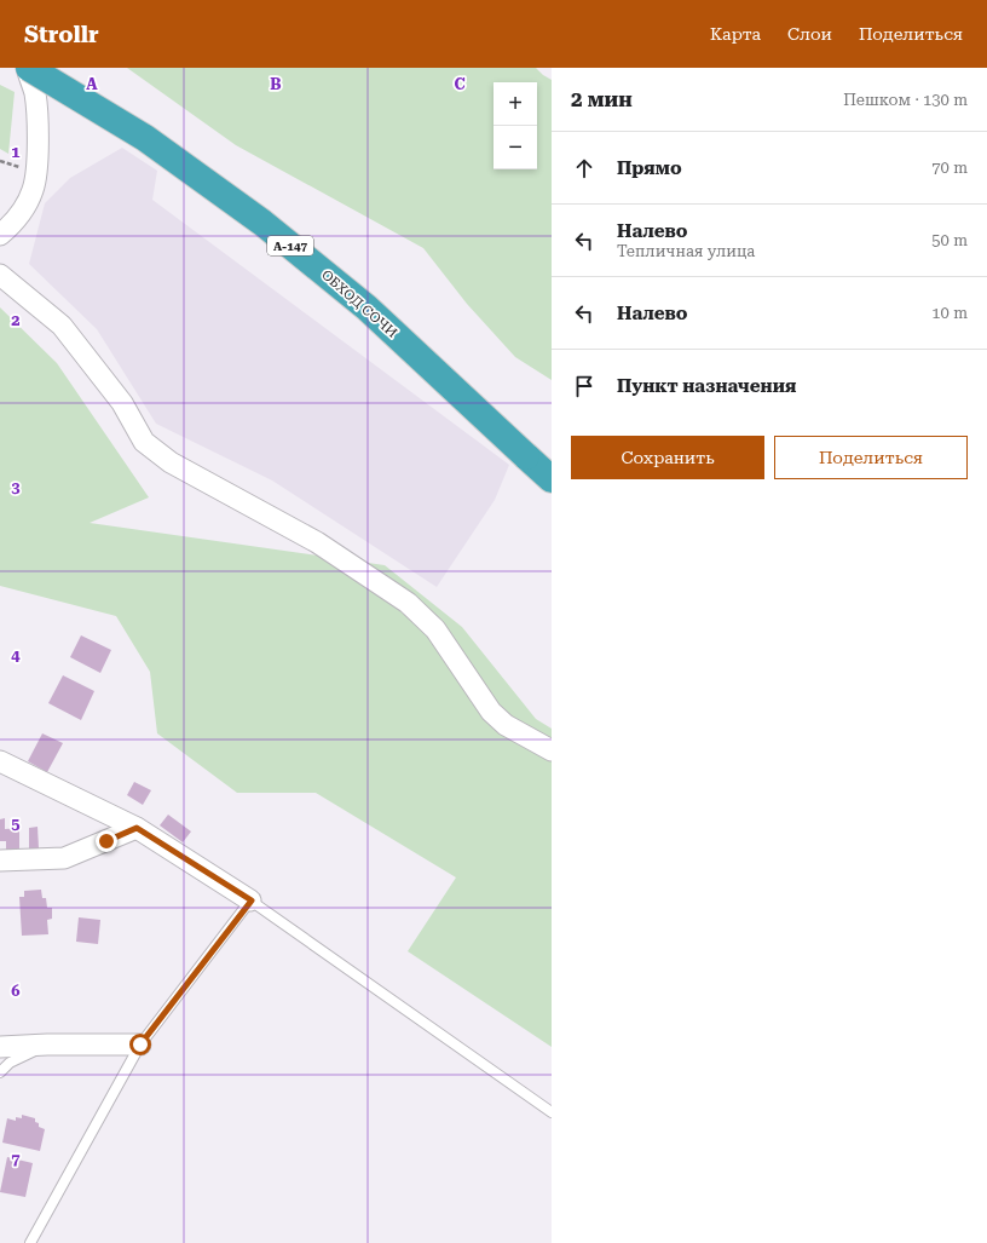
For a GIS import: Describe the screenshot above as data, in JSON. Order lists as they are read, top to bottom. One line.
{"streets":{"highway":["А-147","ОБХОД СОЧИ"]},"page":{"header":"Strollr","nav":["Карта","Слои","Поделиться"],"heading":["2 мин","Пешком · 130 m"],"map_buttons":["+","−"],"list":[["Прямо","70 m"],["Налево","Тепличная улица","50 m"],["Налево","10 m"],"Пункт назначения"],"buttons":["Сохранить","Поделиться"]},"grid":{"columns":["A","B","C"],"rows":["1","2","3","4","5","6","7"]}}
